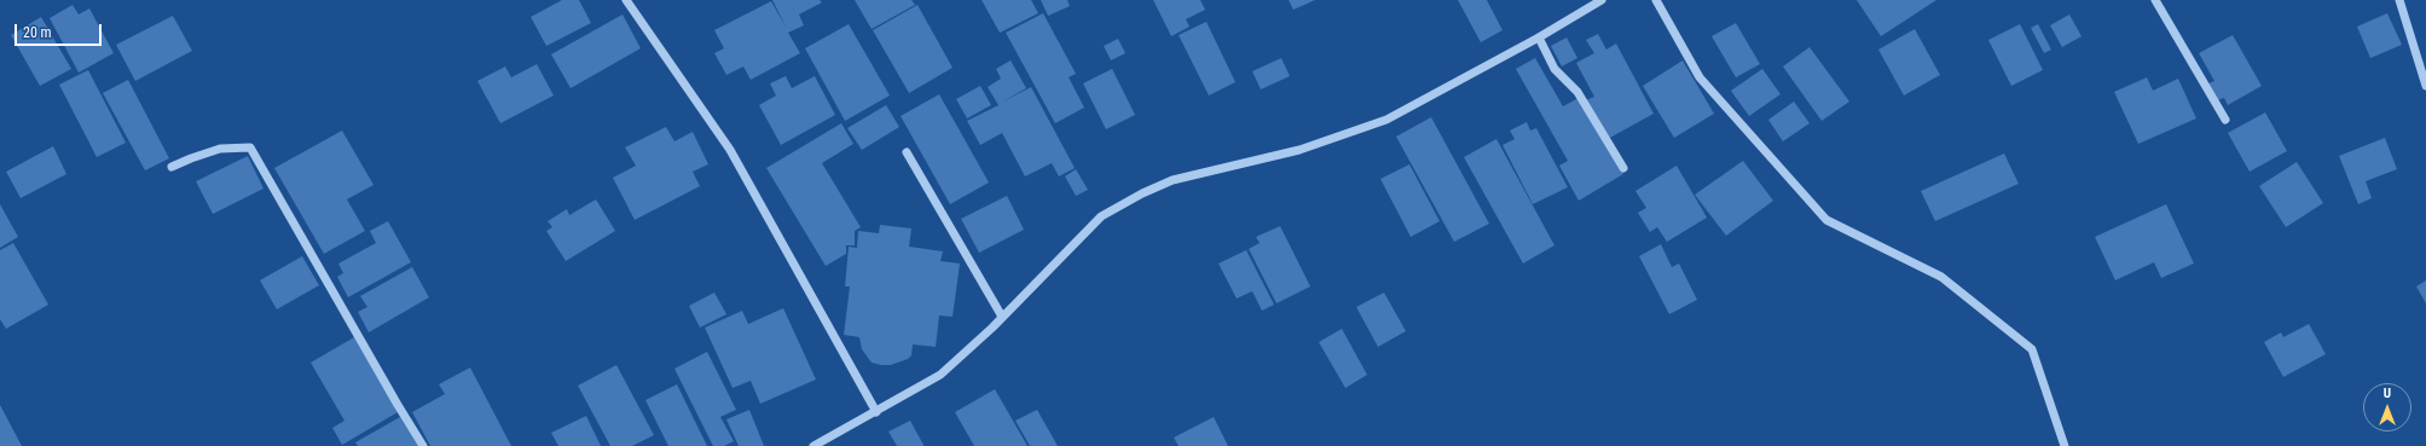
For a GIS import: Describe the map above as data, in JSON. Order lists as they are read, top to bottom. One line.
{"scale_bar":"20 m","north":"top"}
